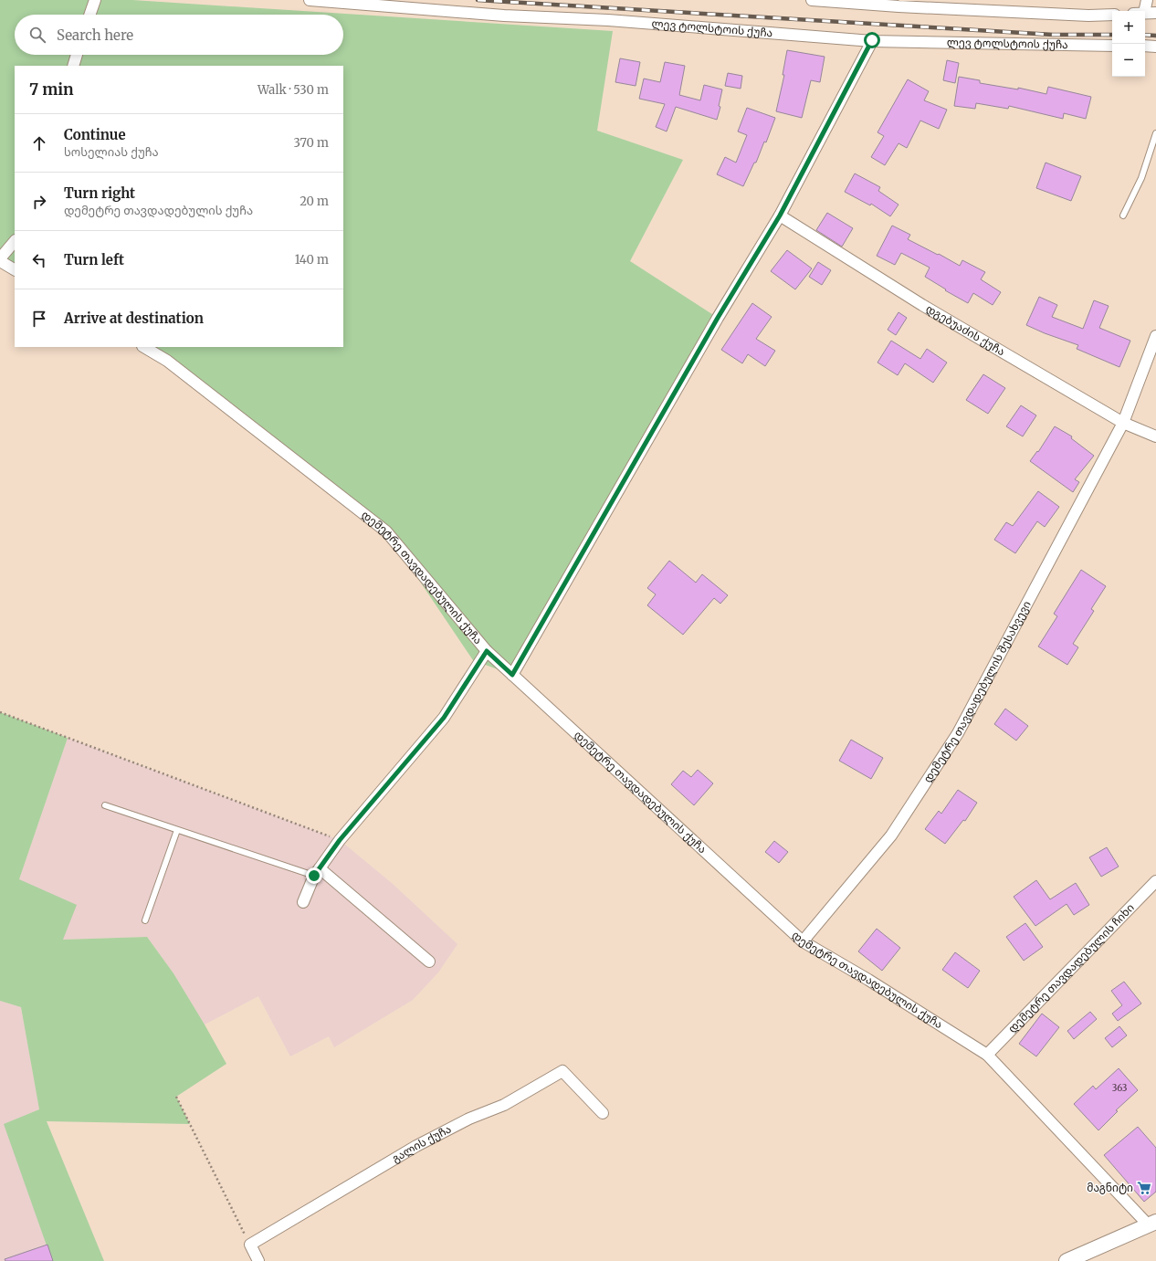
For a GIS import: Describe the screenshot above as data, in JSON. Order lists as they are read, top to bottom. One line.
{"streets":{"street":["ლევ ტოლსტოის ქუჩა","დგებუაძის ქუჩა","დემეტრე თავდადებულის ქუჩა","დემეტრე თავდადებულის შესახვევი","დემეტრე თავდადებულის ჩიხი","გალის ქუჩა"]},"crossings":[["დგებუაძის ქუჩა","დემეტრე თავდადებულის შესახვევი"],["დემეტრე თავდადებულის ქუჩა","დემეტრე თავდადებულის შესახვევი"],["დემეტრე თავდადებულის ქუჩა","დემეტრე თავდადებულის ჩიხი"]],"places":{"supermarket":["მაგნიტი"]},"house_numbers":["363"],"page":{"map_buttons":["+","−"],"search":"Search here","heading":["7 min","Walk · 530 m"],"list":[["Continue","სოსელიას ქუჩა","370 m"],["Turn right","დემეტრე თავდადებულის ქუჩა","20 m"],["Turn left","140 m"],"Arrive at destination"]}}
